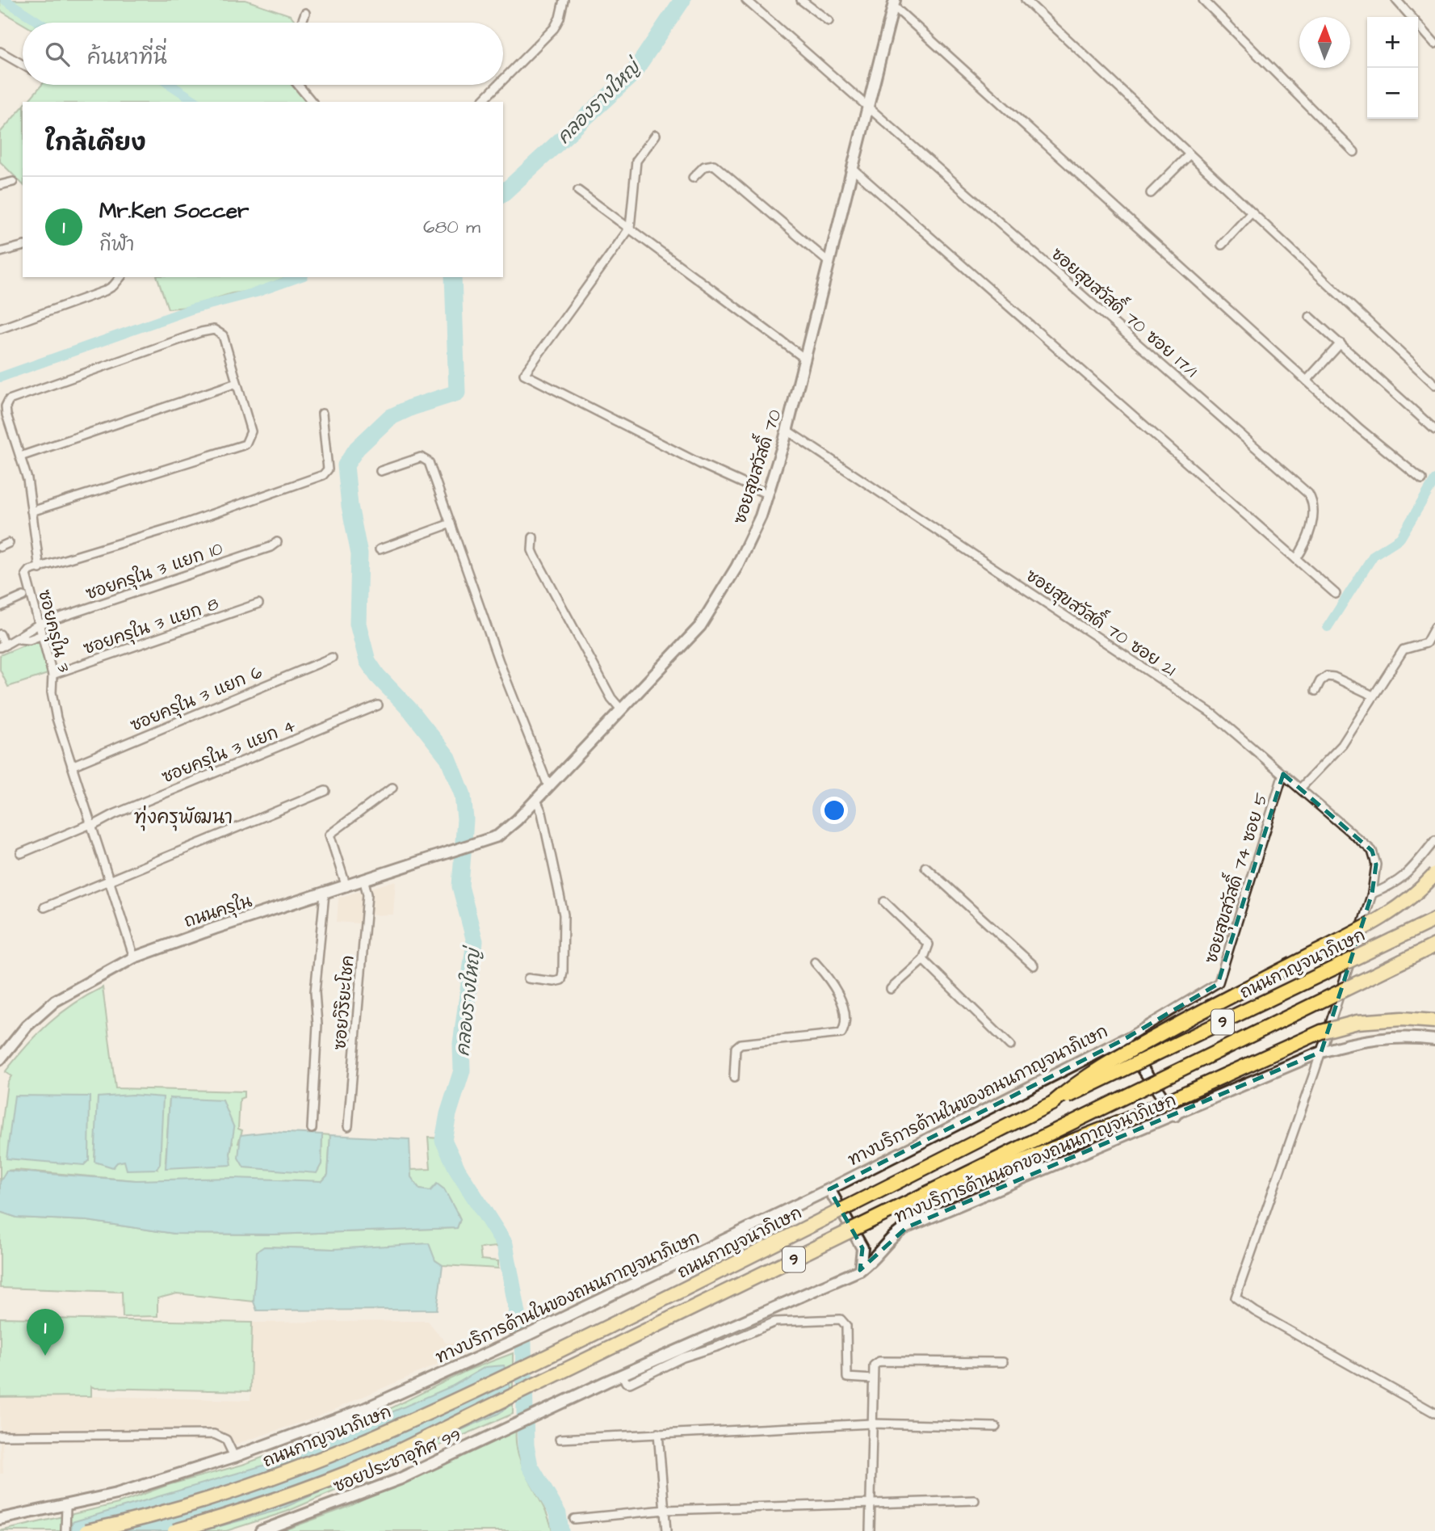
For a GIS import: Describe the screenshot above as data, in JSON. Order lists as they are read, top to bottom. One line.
{"streets":{"highway":["ถนนกาญจนาภิเษก","9"],"main road":["ซอยสุขสวัสดิ์ 70","ถนนครุใน","ทางบริการด้านในของถนนกาญจนาภิเษก","ทางบริการด้านนอกของถนนกาญจนาภิเษก","ซอยประชาอุทิศ 99"],"street":["ซอยสุขสวัสดิ์ 70 ซอย 17/1","ซอยครุใน 3 แยก 10","ซอยสุขสวัสดิ์ 70 ซอย 21","ซอยครุใน 3 แยก 8","ซอยครุใน 3","ซอยครุใน 3 แยก 6","ซอยครุใน 3 แยก 4","ซอยสุขสวัสดิ์ 74 ซอย 5","ซอยวิริยะโชค"]},"crossings":[["ซอยสุขสวัสดิ์ 70 ซอย 17/1","ซอยสุขสวัสดิ์ 70"],["ซอยสุขสวัสดิ์ 70","ซอยสุขสวัสดิ์ 70 ซอย 21"],["ซอยสุขสวัสดิ์ 70","ถนนครุใน"],["ซอยครุใน 3 แยก 10","ซอยครุใน 3"],["ซอยสุขสวัสดิ์ 70 ซอย 21","ซอยสุขสวัสดิ์ 74 ซอย 5"],["ซอยครุใน 3 แยก 8","ซอยครุใน 3"],["ซอยครุใน 3","ซอยครุใน 3 แยก 6"],["ซอยครุใน 3","ซอยครุใน 3 แยก 4"],["ซอยครุใน 3","ถนนครุใน"],["ซอยสุขสวัสดิ์ 74 ซอย 5","ทางบริการด้านในของถนนกาญจนาภิเษก"],["ถนนครุใน","ซอยวิริยะโชค"],["ทางบริการด้านนอกของถนนกาญจนาภิเษก","ซอยประชาอุทิศ 99"]],"districts":["ทุ่งครุพัฒนา"],"water":["คลองรางใหญ่"],"north":"top","page":{"map_buttons":["+","−"],"search":"ค้นหาที่นี่","heading":"ใกล้เคียง","list":[{"mark":"1","name":"Mr.Ken Soccer","note":"กีฬา","value":"680 m"}],"pins":"1"}}
